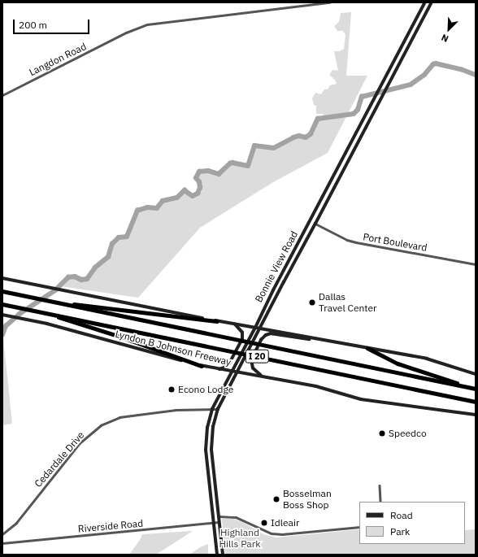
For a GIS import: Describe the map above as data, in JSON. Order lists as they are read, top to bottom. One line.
{"streets":{"highway":["Lyndon B Johnson Freeway","I 20"],"main road":["Bonnie View Road"],"street":["Langdon Road","Port Boulevard","Cedardale Drive","Riverside Road"]},"crossings":[["Port Boulevard","Bonnie View Road"],["Bonnie View Road","Lyndon B Johnson Freeway"],["Bonnie View Road","Cedardale Drive"],["Bonnie View Road","Riverside Road"]],"parks":["Highland Hills Park"],"places":["Dallas Travel Center","Econo Lodge","Speedco","Bosselman Boss Shop","Idleair"],"legend":["Road","Park"],"scale_bar":"200 m","north":"bottom left"}
